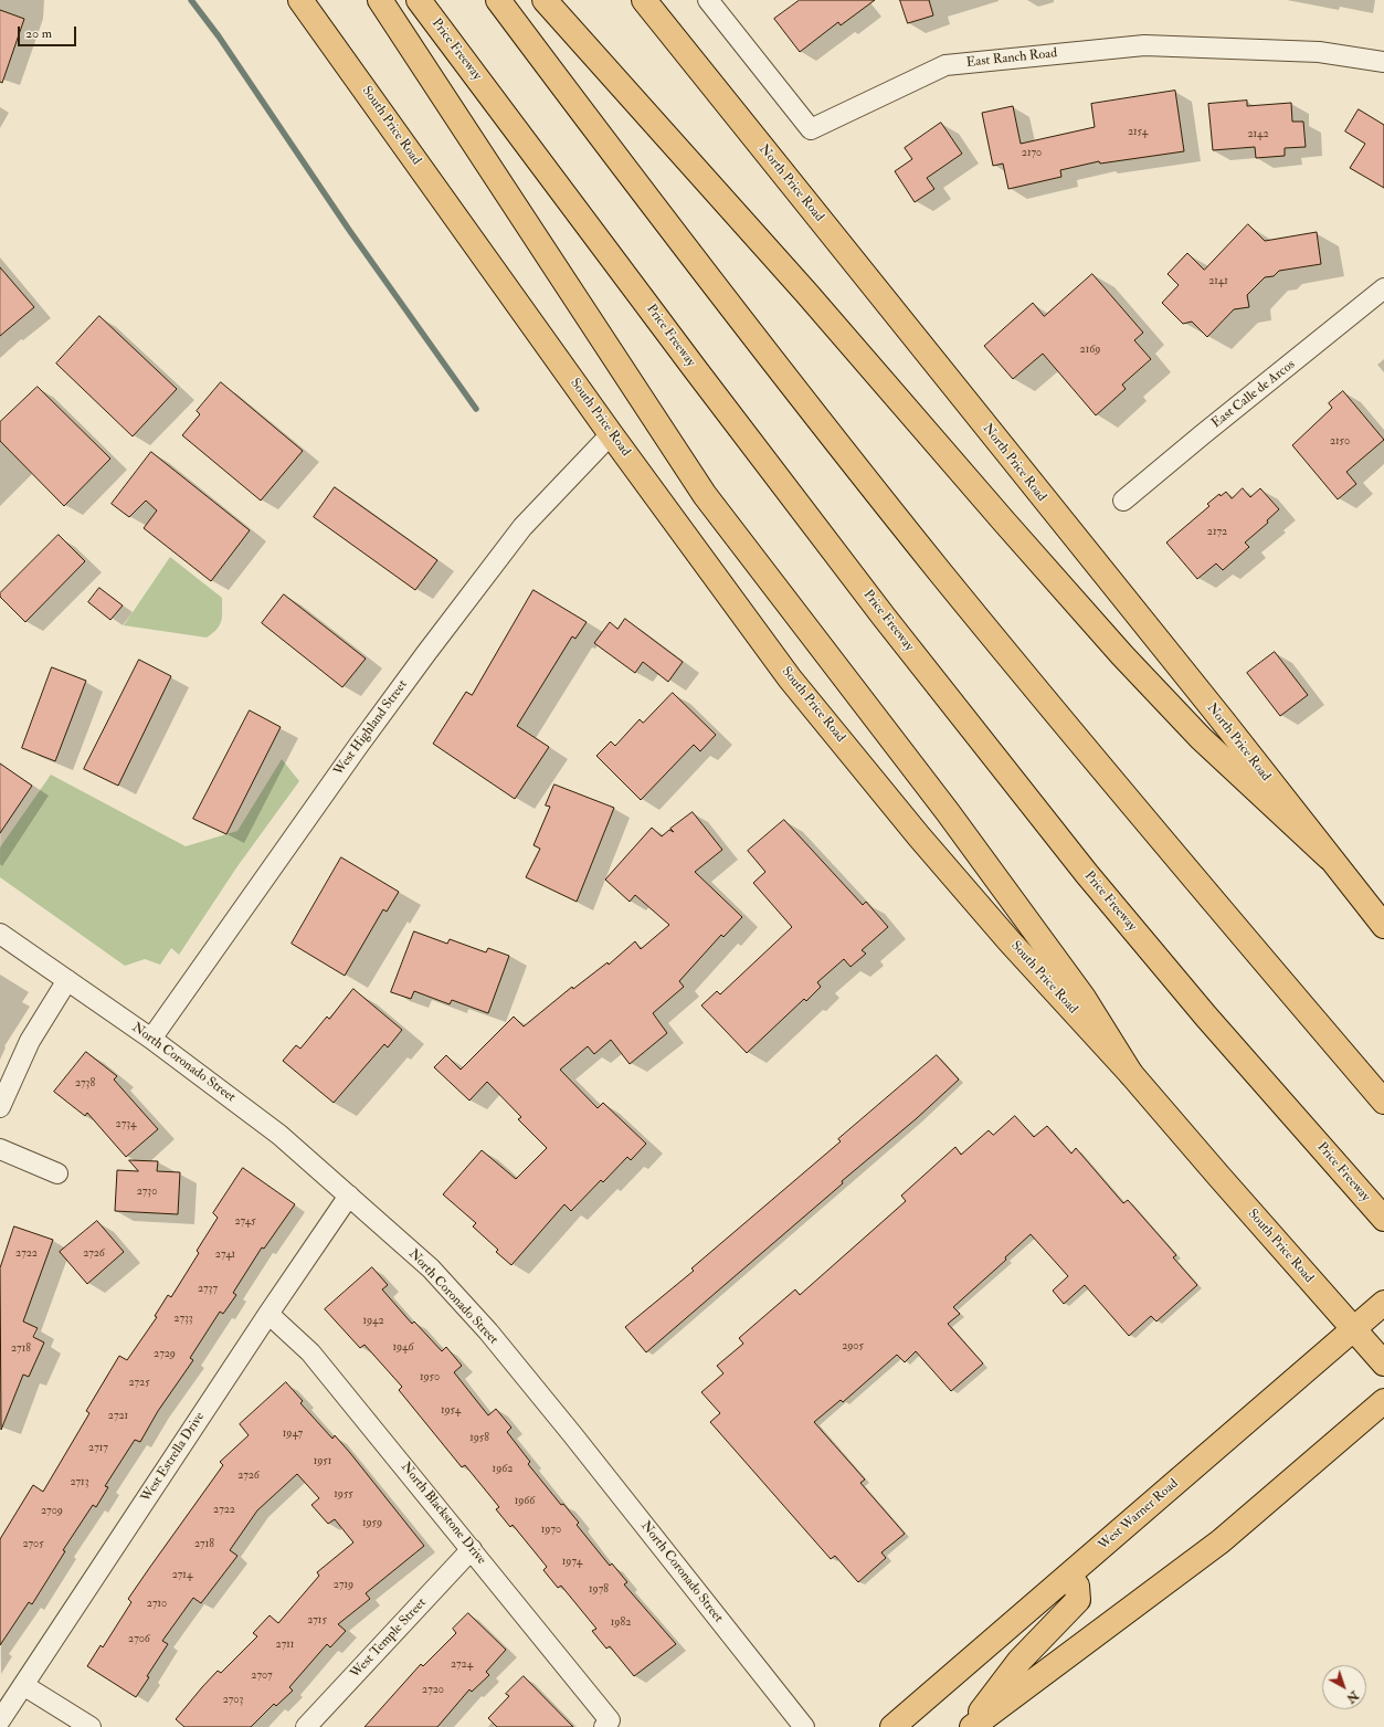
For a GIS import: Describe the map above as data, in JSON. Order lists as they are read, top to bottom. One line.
{"streets":{"main road":["Price Freeway","South Price Road","North Price Road","West Warner Road"],"street":["East Ranch Road","East Calle de Arcos","West Highland Street","North Coronado Street","West Estrella Drive","North Blackstone Drive","West Temple Street"]},"crossings":[["South Price Road","West Highland Street"],["South Price Road","West Warner Road"],["West Highland Street","North Coronado Street"],["North Coronado Street","West Estrella Drive"],["West Estrella Drive","North Blackstone Drive"],["North Blackstone Drive","West Temple Street"]],"house_numbers":["2154","2142","2170","2141","2169","2150","2172","2738","2734","2730","2745","2722","2726","2741","2737","2733","1942","2905","1946","2718","2729","1950","2725","1954","2721","1947","1958","2717","1951","1962","2726","2713","1955","1966","2722","2709","1959","1970","2705","2718","1974","2714","2719","1978","2710","2715","1982","2706","2711","2724","2707","2720","2703"],"scale_bar":"20 m","north":"bottom right"}
